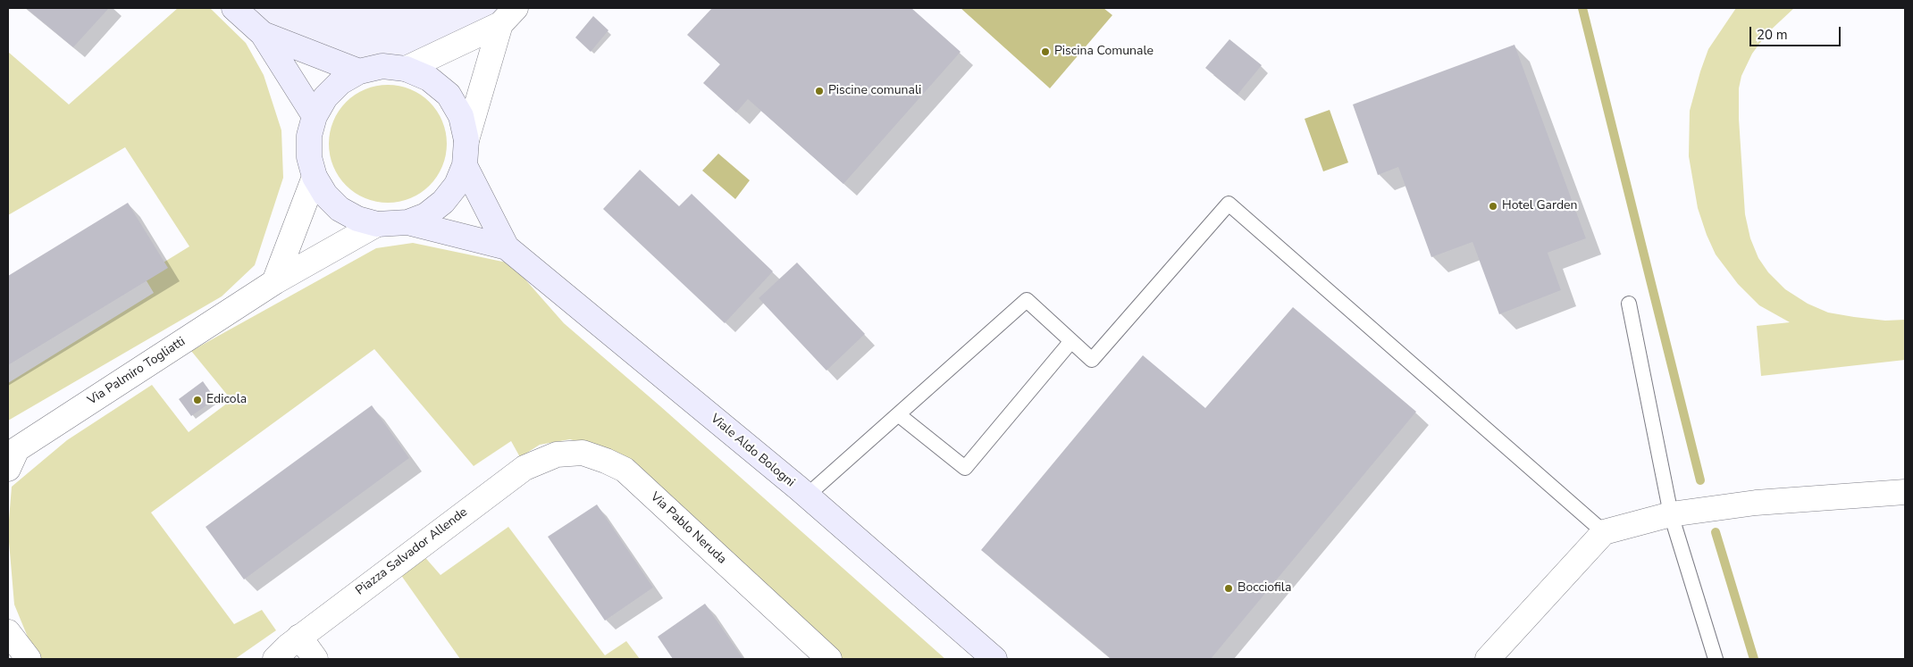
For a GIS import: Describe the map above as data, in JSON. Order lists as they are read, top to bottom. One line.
{"streets":{"main road":["Viale Aldo Bologni"],"street":["Via Palmiro Togliatti","Via Pablo Neruda","Piazza Salvador Allende"]},"crossings":[["Via Palmiro Togliatti","Viale Aldo Bologni"],["Via Pablo Neruda","Piazza Salvador Allende"]],"places":["Piscina Comunale","Piscine comunali","Hotel Garden","Edicola","Bocciofila"],"scale_bar":"20 m"}
